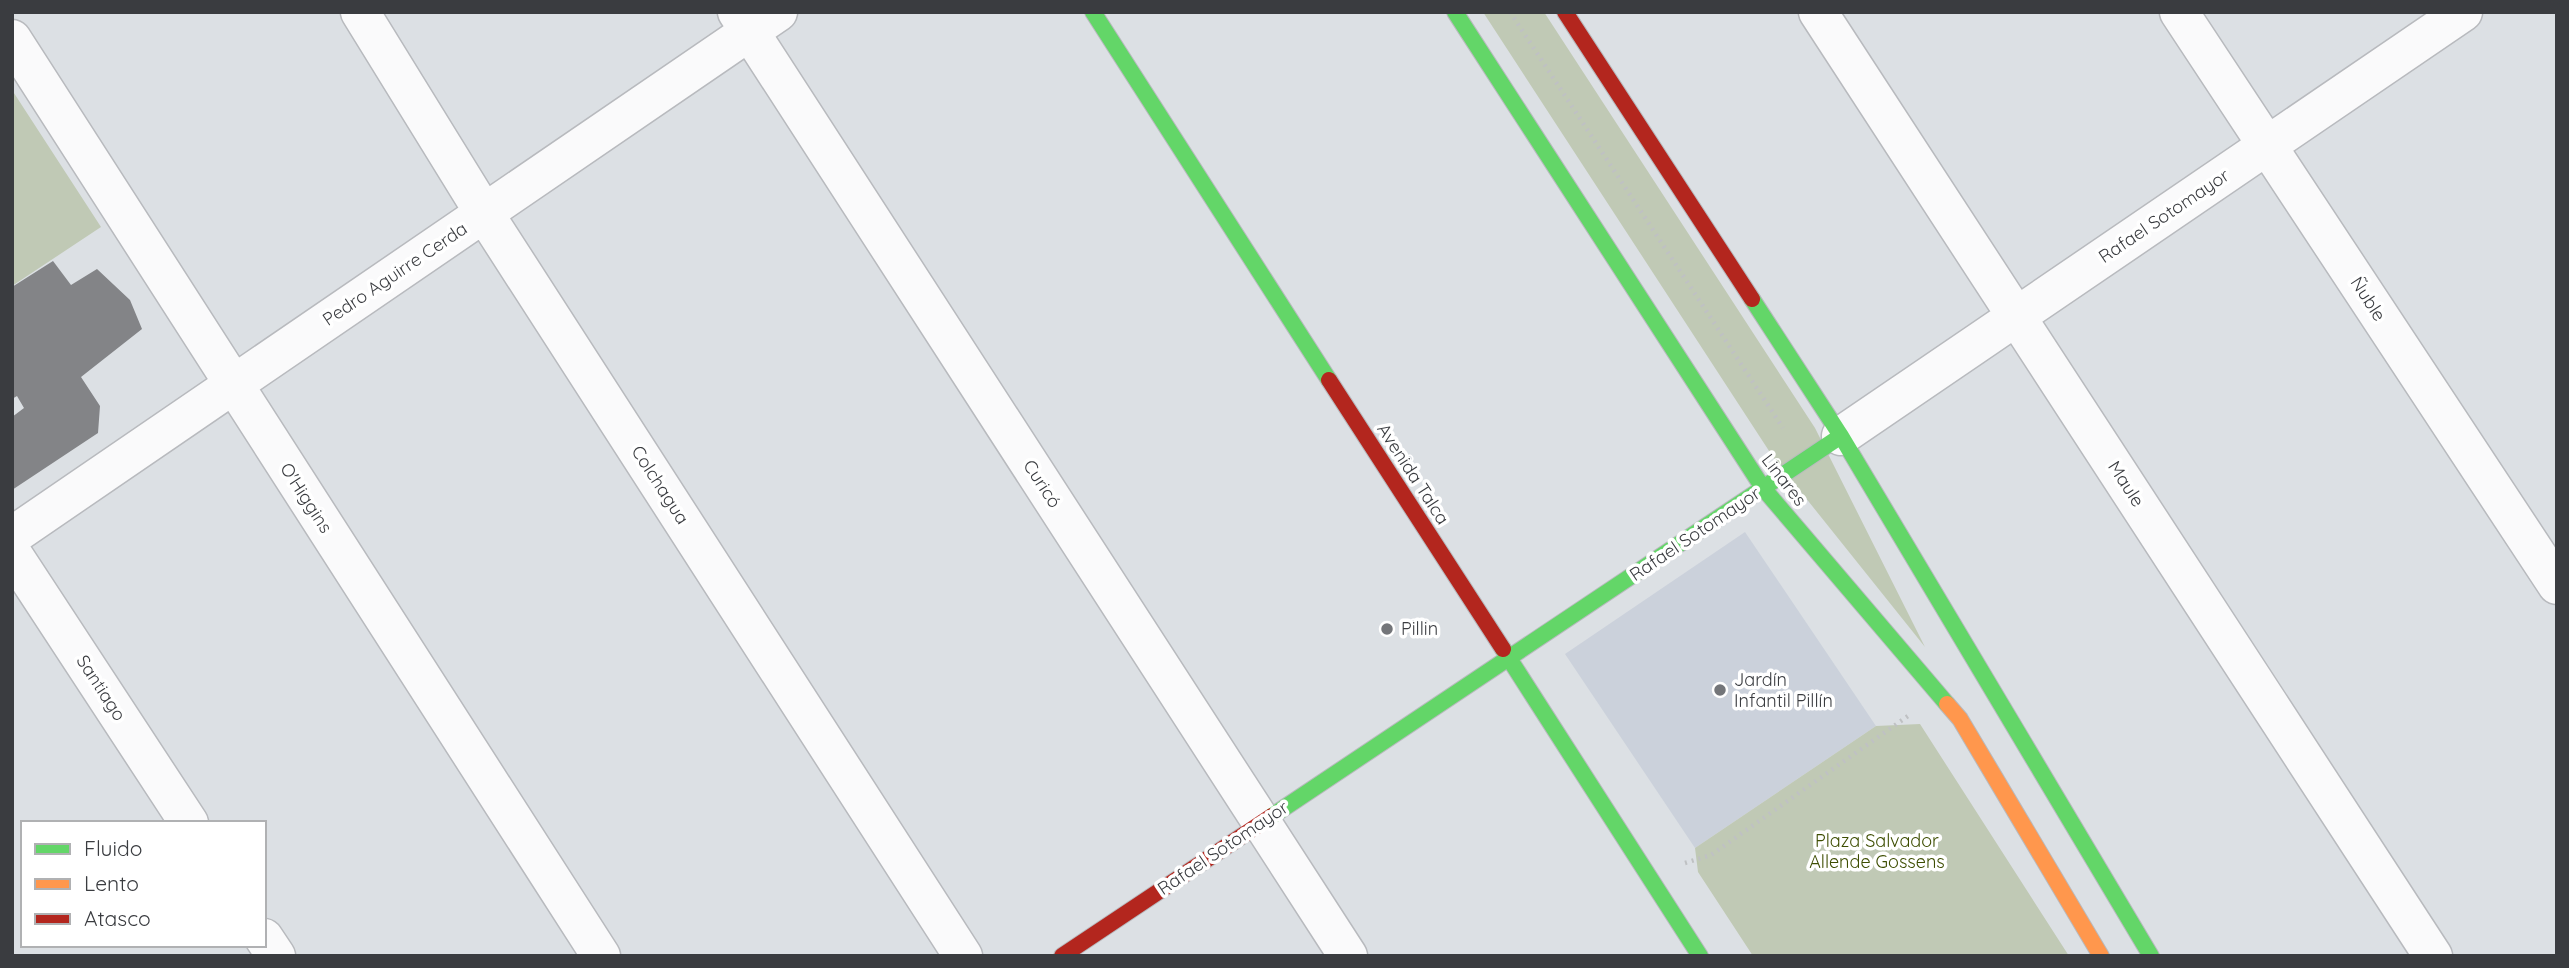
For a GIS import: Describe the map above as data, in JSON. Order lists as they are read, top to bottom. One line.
{"streets":{"main road":["Rafael Sotomayor","Avenida Talca","Linares"],"street":["Pedro Aguirre Cerda","Ñuble","Curicó","Maule","Colchagua","O'Higgins","Santiago"]},"crossings":[["Rafael Sotomayor","Ñuble"],["Rafael Sotomayor","Avenida Talca"],["Rafael Sotomayor","Linares"],["Rafael Sotomayor","Curicó"],["Rafael Sotomayor","Maule"],["Pedro Aguirre Cerda","Curicó"],["Pedro Aguirre Cerda","Colchagua"],["Pedro Aguirre Cerda","O'Higgins"]],"parks":["Plaza Salvador Allende Gossens"],"places":["Pillin","Jardín Infantil Pillín"],"legend":["Fluido","Lento","Atasco"]}
